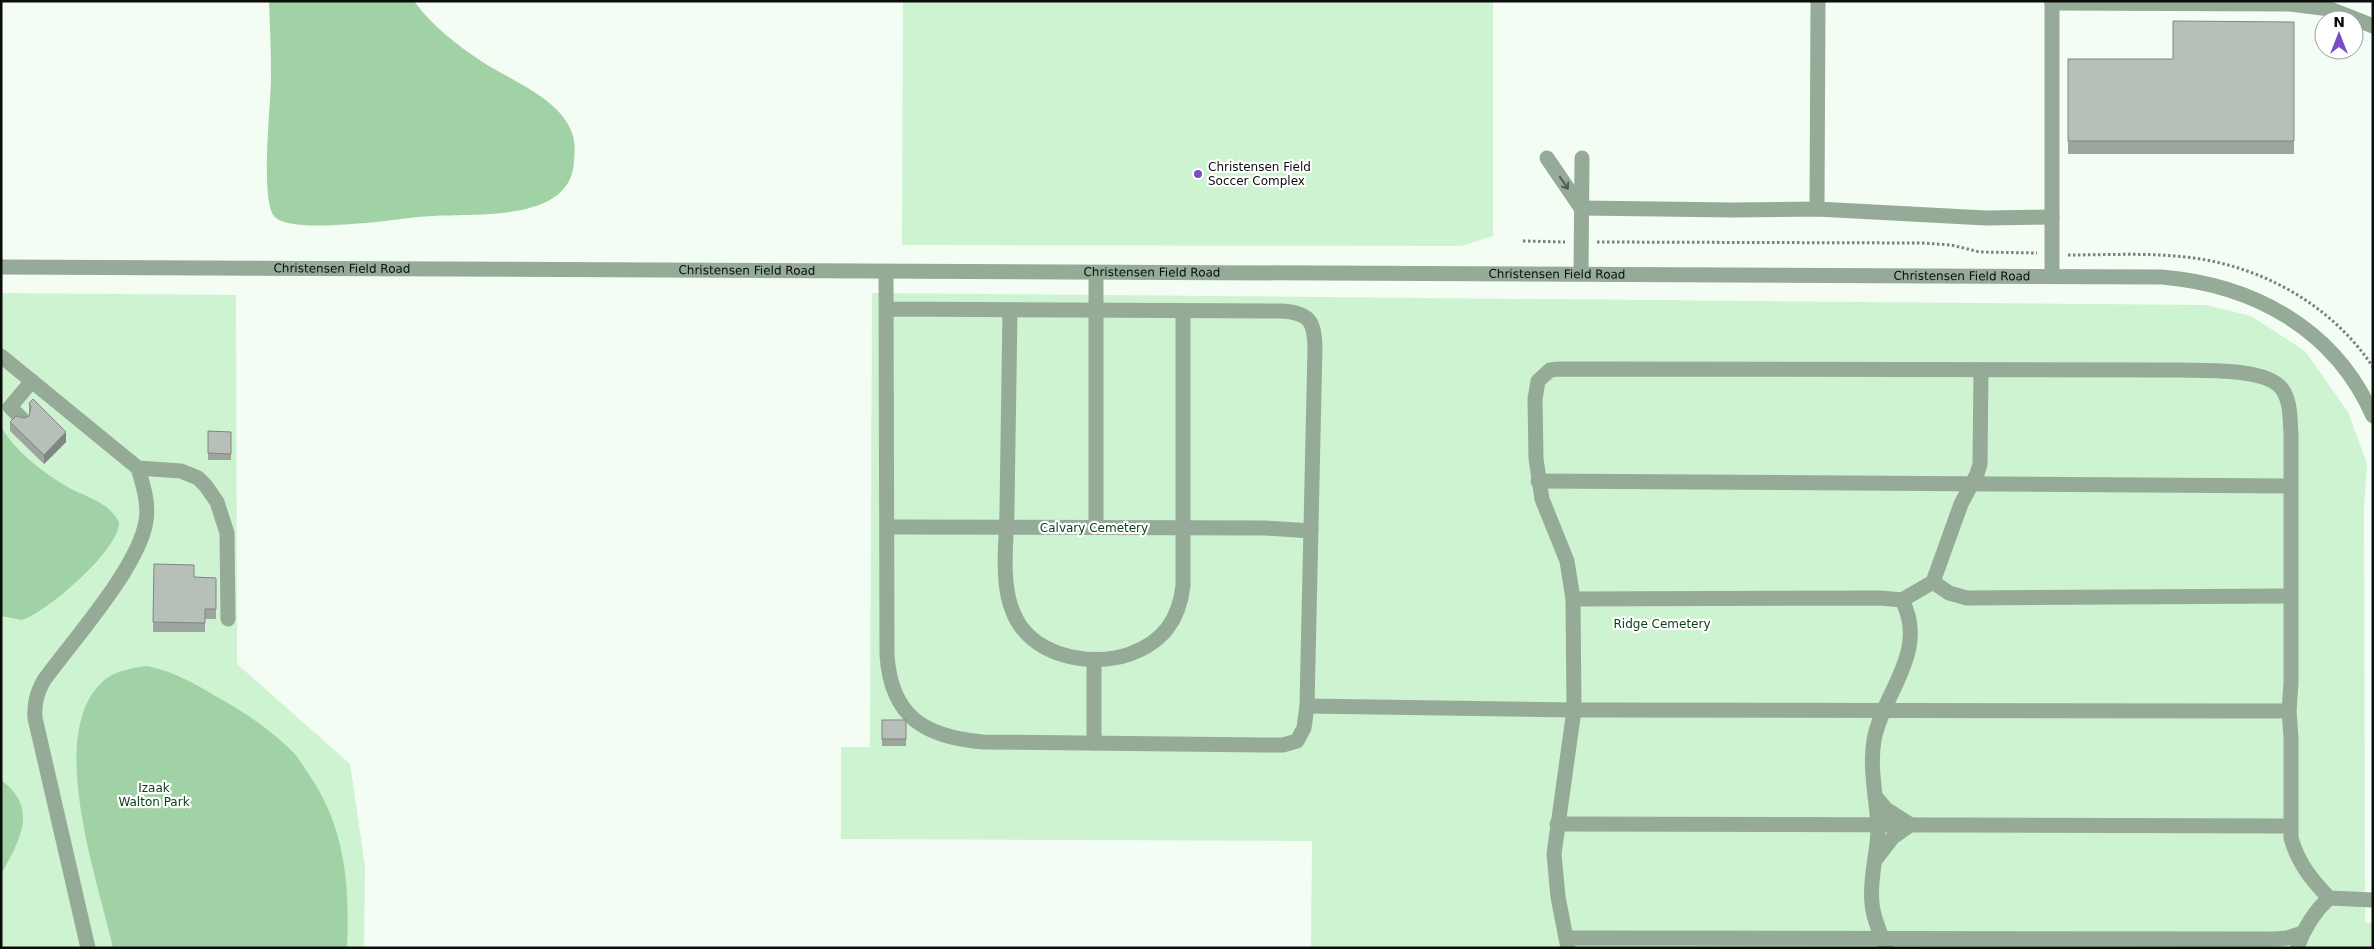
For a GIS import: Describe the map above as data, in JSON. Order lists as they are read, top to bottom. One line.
{"streets":{"street":["Christensen Field Road"]},"parks":["Calvary Cemetery","Ridge Cemetery","Izaak Walton Park"],"places":["Christensen Field Soccer Complex"],"north":"top"}
